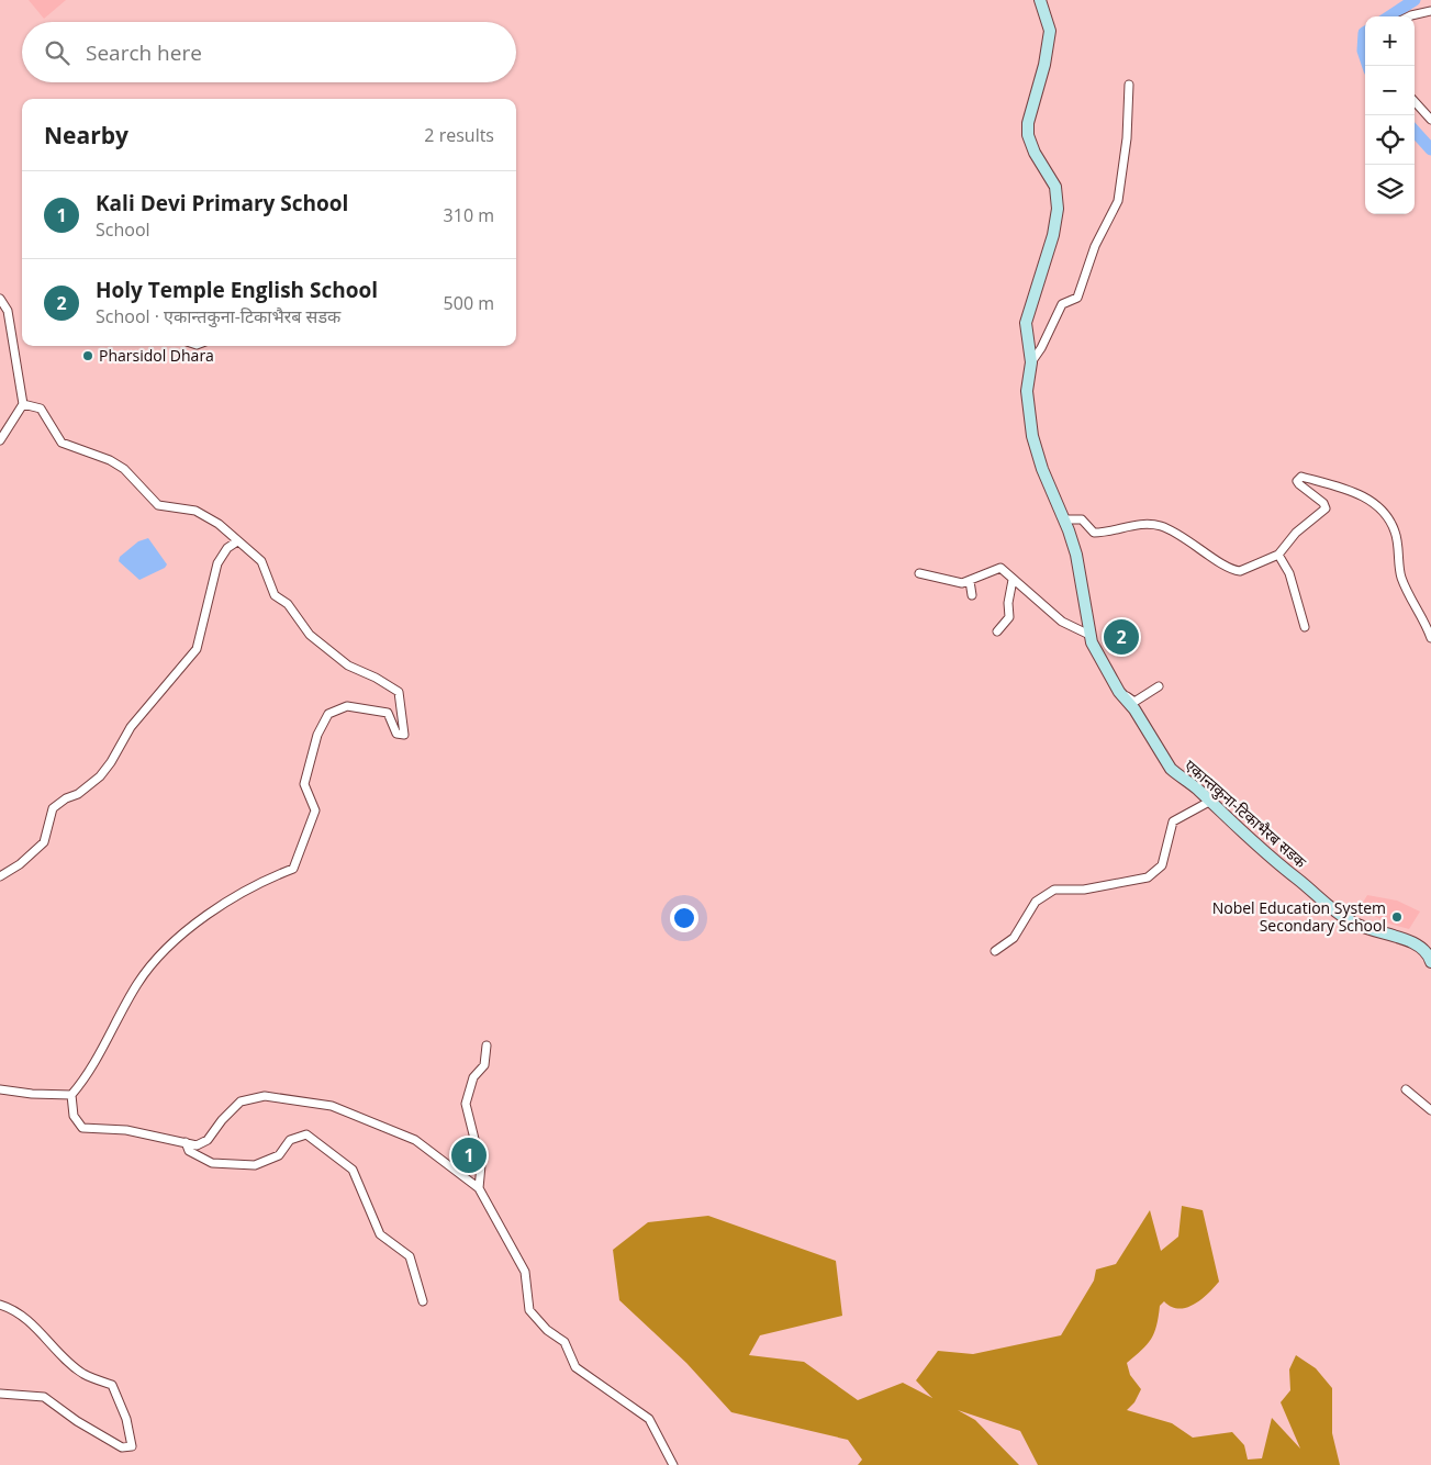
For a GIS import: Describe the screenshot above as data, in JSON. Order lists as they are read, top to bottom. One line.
{"streets":{"main road":["एकान्तकुना-टिकाभैरब सडक"]},"places":["Pharsidol Dhara","Nobel Education System Secondary School"],"page":{"map_buttons":["+","−"],"search":"Search here","heading":["Nearby","2 results"],"list":[{"mark":"1","name":"Kali Devi Primary School","note":"School","value":"310 m"},{"mark":"2","name":"Holy Temple English School","note":"School · एकान्तकुना-टिकाभैरब सडक","value":"500 m"}],"pins":["2","1"]}}
